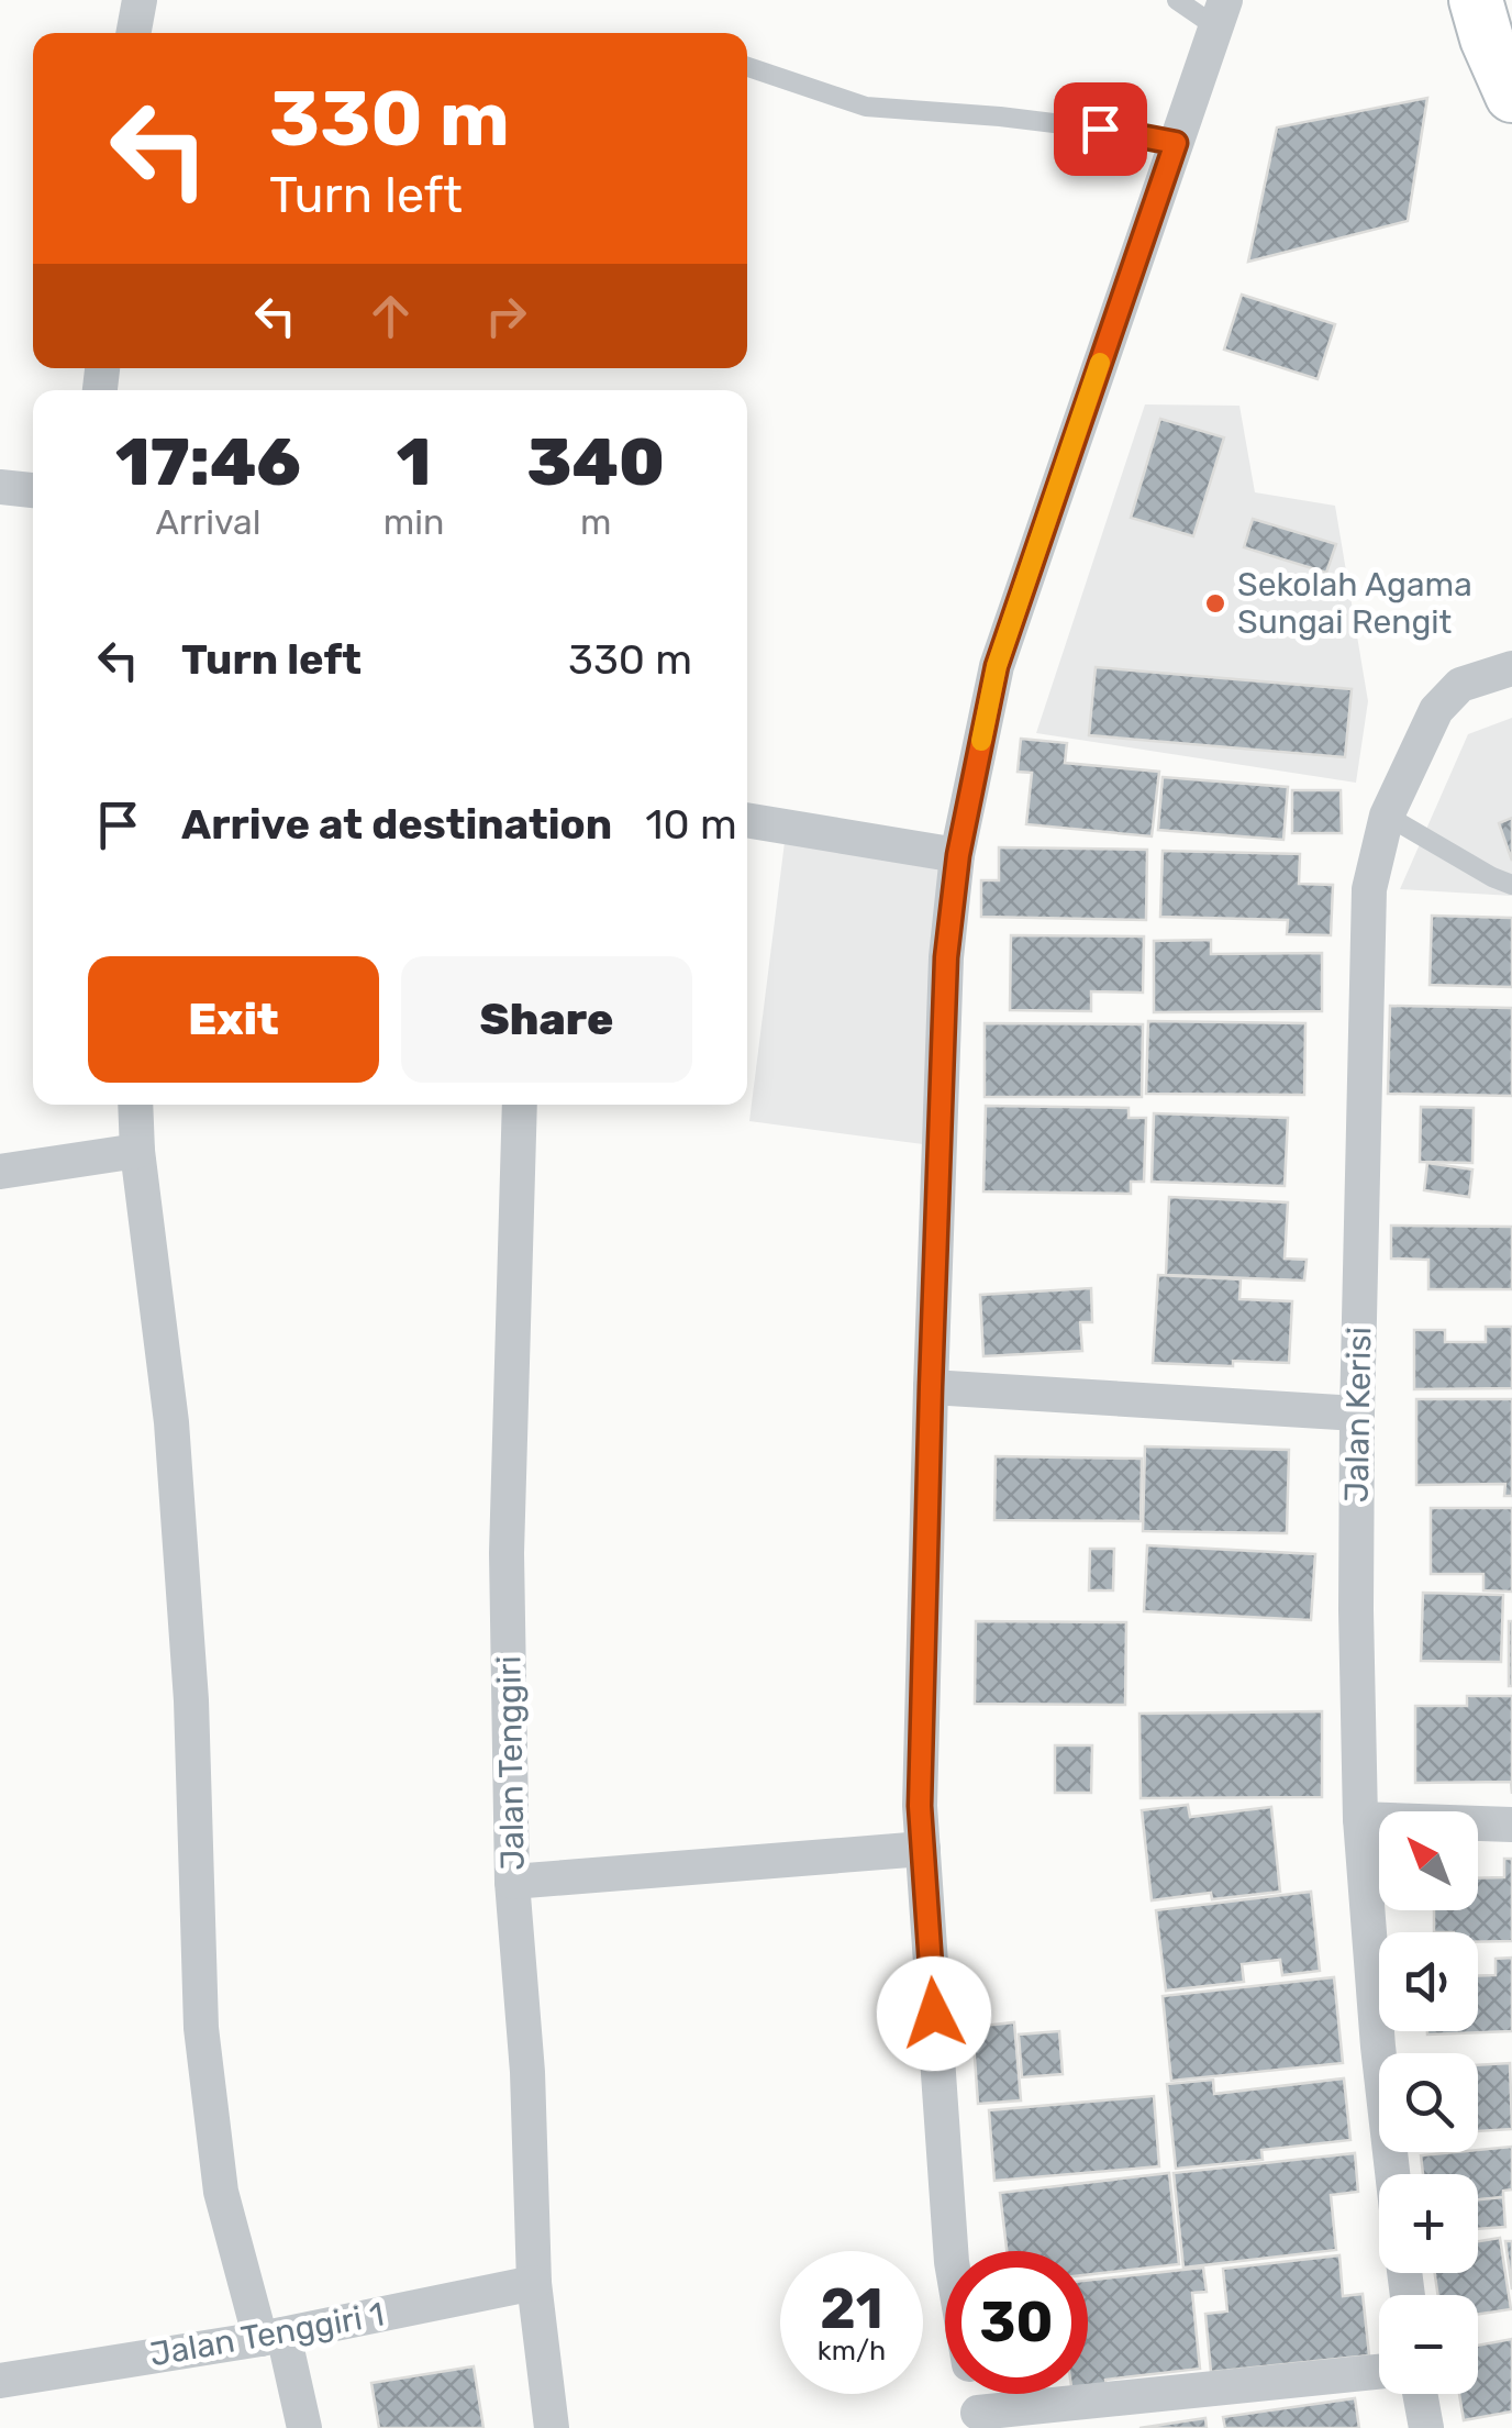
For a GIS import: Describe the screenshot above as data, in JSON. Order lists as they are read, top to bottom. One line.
{"streets":{"street":["Jalan Kerisi","Jalan Tenggiri","Jalan Tenggiri 1"]},"crossings":[["Jalan Tenggiri","Jalan Tenggiri 1"]],"places":["Sekolah Agama Sungai Rengit"],"north":"top left","page":{"turn":["330 m","Turn left"],"eta":["17:46","Arrival","1","min","340","m"],"list":[{"name":"Turn left","value":"330 m"},{"name":"Arrive at destination","value":"10 m"}],"buttons":["Exit","Share"],"map_buttons":["+","−"],"speed":"21 km/h","limit":"30"}}
